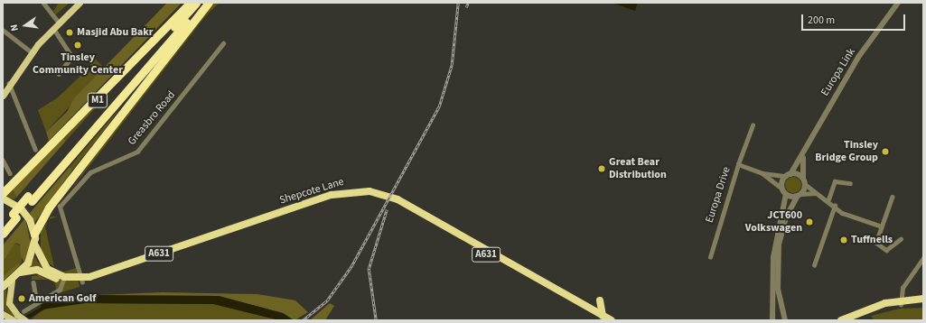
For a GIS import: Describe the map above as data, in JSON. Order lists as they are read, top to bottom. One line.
{"streets":{"highway":["M1","Shepcote Lane","A631"],"street":["Europa Link","Greasbro Road","Europa Drive"]},"crossings":[["Europa Link","Europa Drive"],["Greasbro Road","Shepcote Lane"],["Shepcote Lane","A631"]],"places":["Masjid Abu Bakr","Tinsley Community Center","Tinsley Bridge Group","Great Bear Distribution","JCT600 Volkswagen","Tuffnells","American Golf"],"scale_bar":"200 m","north":"left"}
